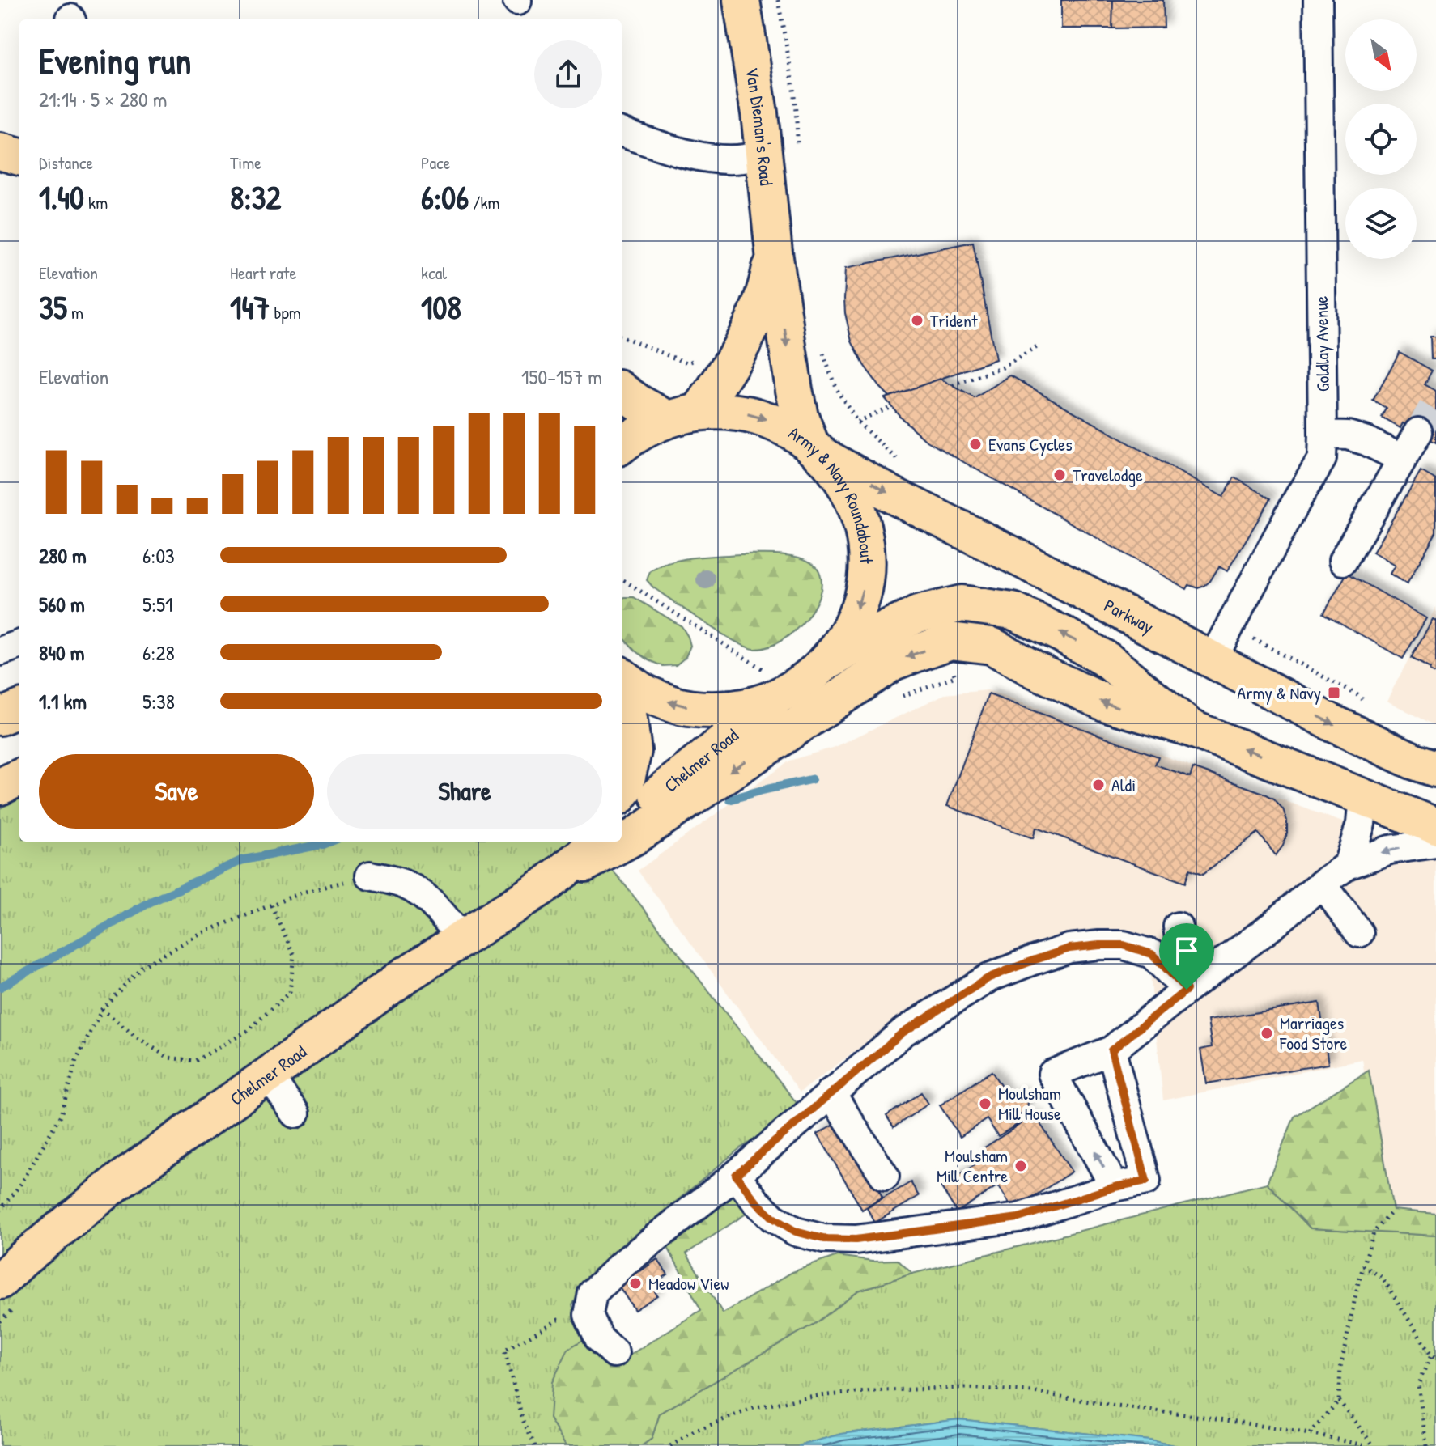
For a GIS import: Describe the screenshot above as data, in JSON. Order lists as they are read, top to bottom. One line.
{"streets":{"main road":["Van Dieman's Road","Army & Navy Roundabout","Parkway","Chelmer Road"],"street":["Goldlay Avenue"]},"crossings":[["Van Dieman's Road","Army & Navy Roundabout"],["Van Dieman's Road","Parkway"],["Army & Navy Roundabout","Parkway"],["Army & Navy Roundabout","Chelmer Road"]],"places":{"other":["Trident","Evans Cycles","Travelodge","Aldi","Marriages Food Store","Moulsham Mill House","Moulsham Mill Centre","Meadow View"],"transit":["Army & Navy"]},"north":"bottom right","page":{"heading":["Evening run","21:14 · 5 × 280 m"],"stats":[["Distance","1.40 km"],["Time","8:32"],["Pace","6:06 /km"],["Elevation","35 m"],["Heart rate","147 bpm"],["kcal","108"]],"chart":["Elevation","150–157 m"],"list":[{"name":"280 m","note":"6:03"},{"name":"560 m","note":"5:51"},{"name":"840 m","note":"6:28"},{"name":"1.1 km","note":"5:38"}],"buttons":["Save","Share"]}}
